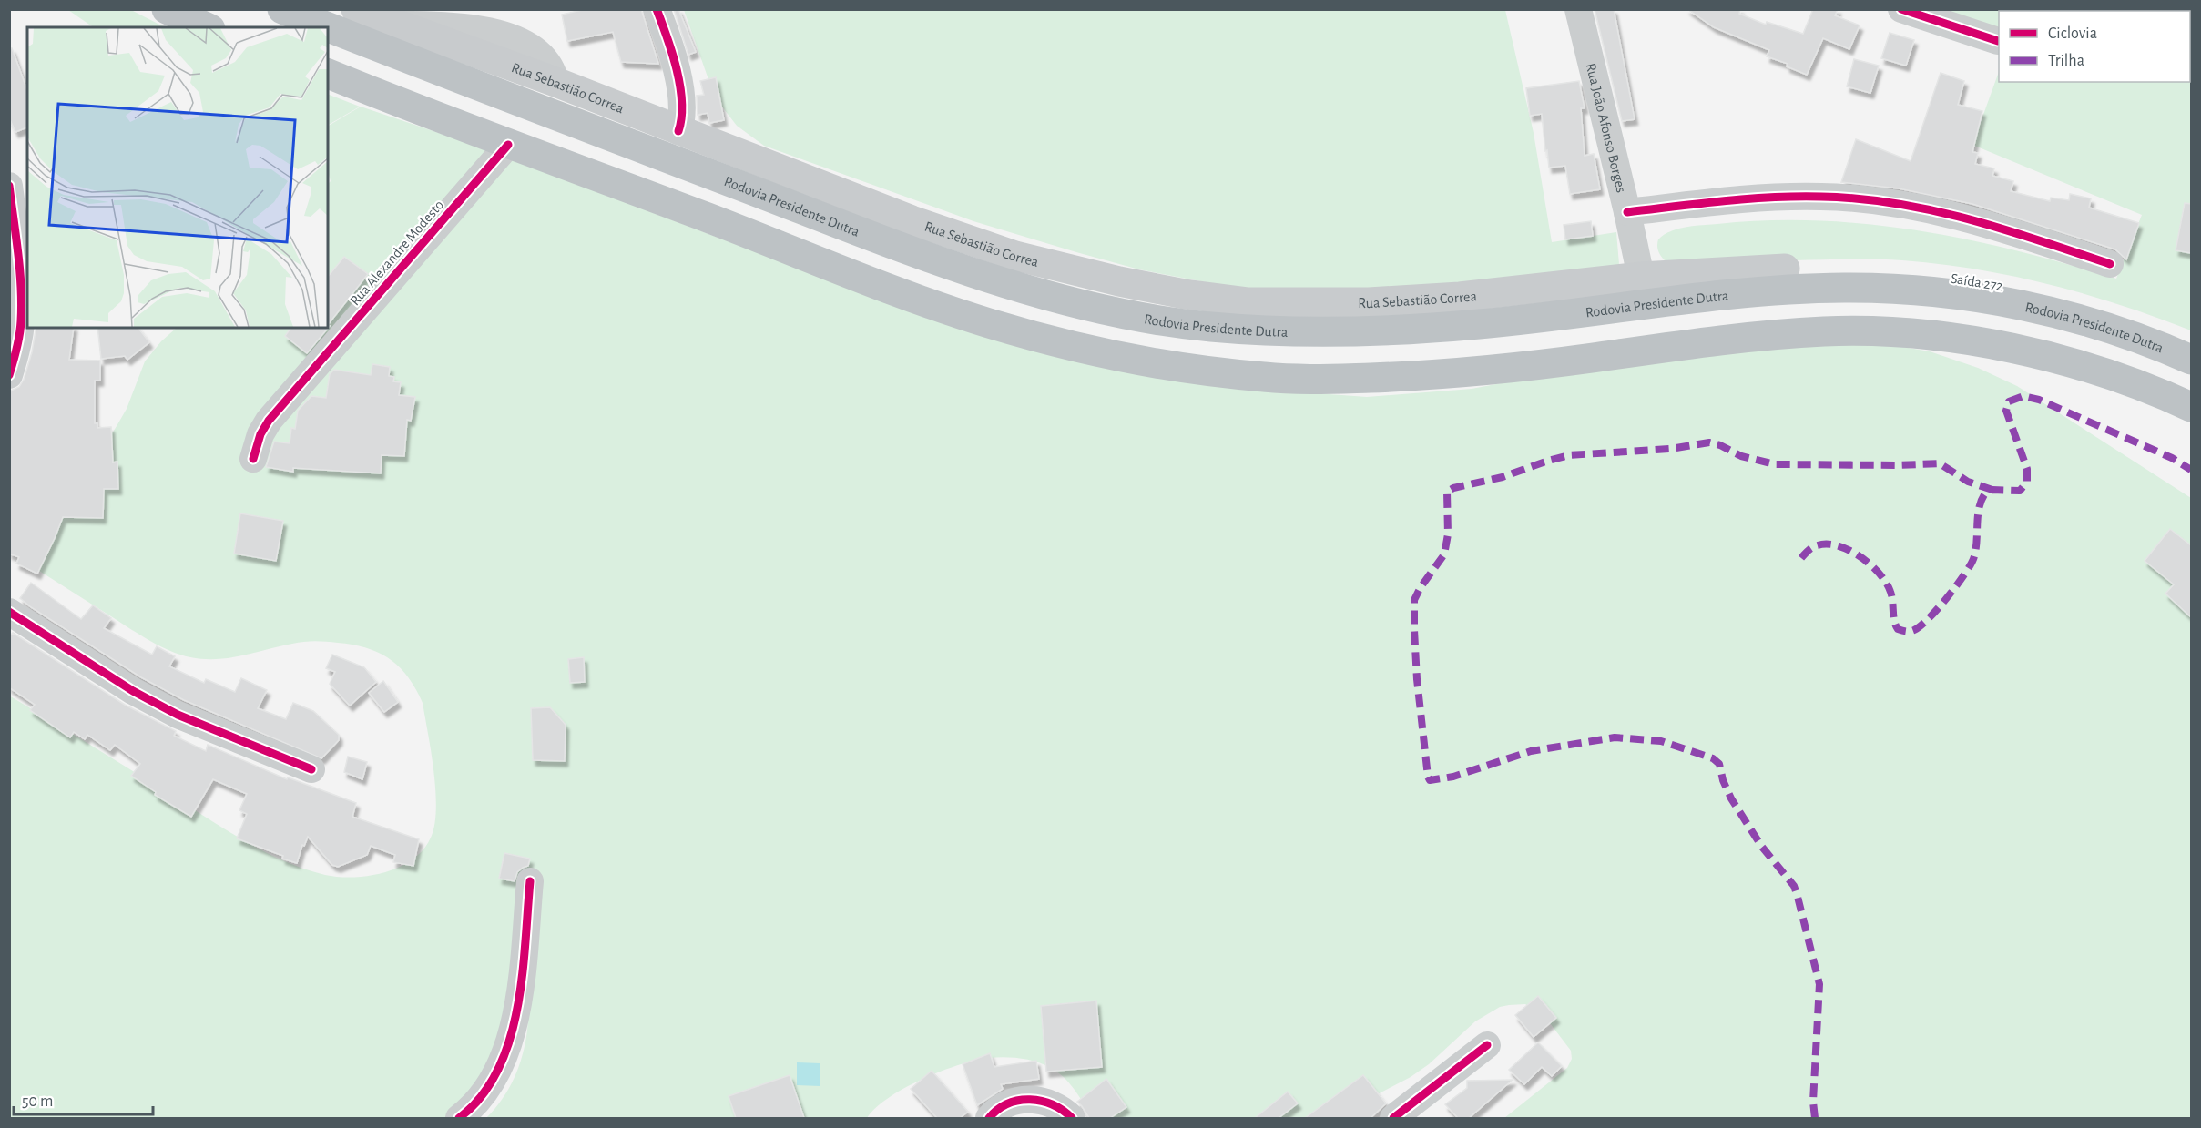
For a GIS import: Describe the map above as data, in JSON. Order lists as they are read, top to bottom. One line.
{"streets":{"highway":["Rodovia Presidente Dutra","Saída 272"],"main road":["Rua Sebastião Correa"],"street":["Rua João Afonso Borges","Rua Alexandre Modesto"]},"crossings":[["Rua Sebastião Correa","Rua João Afonso Borges"],["Rua Sebastião Correa","Saída 272"]],"legend":["Ciclovia","Trilha"],"scale_bar":"50 m"}
